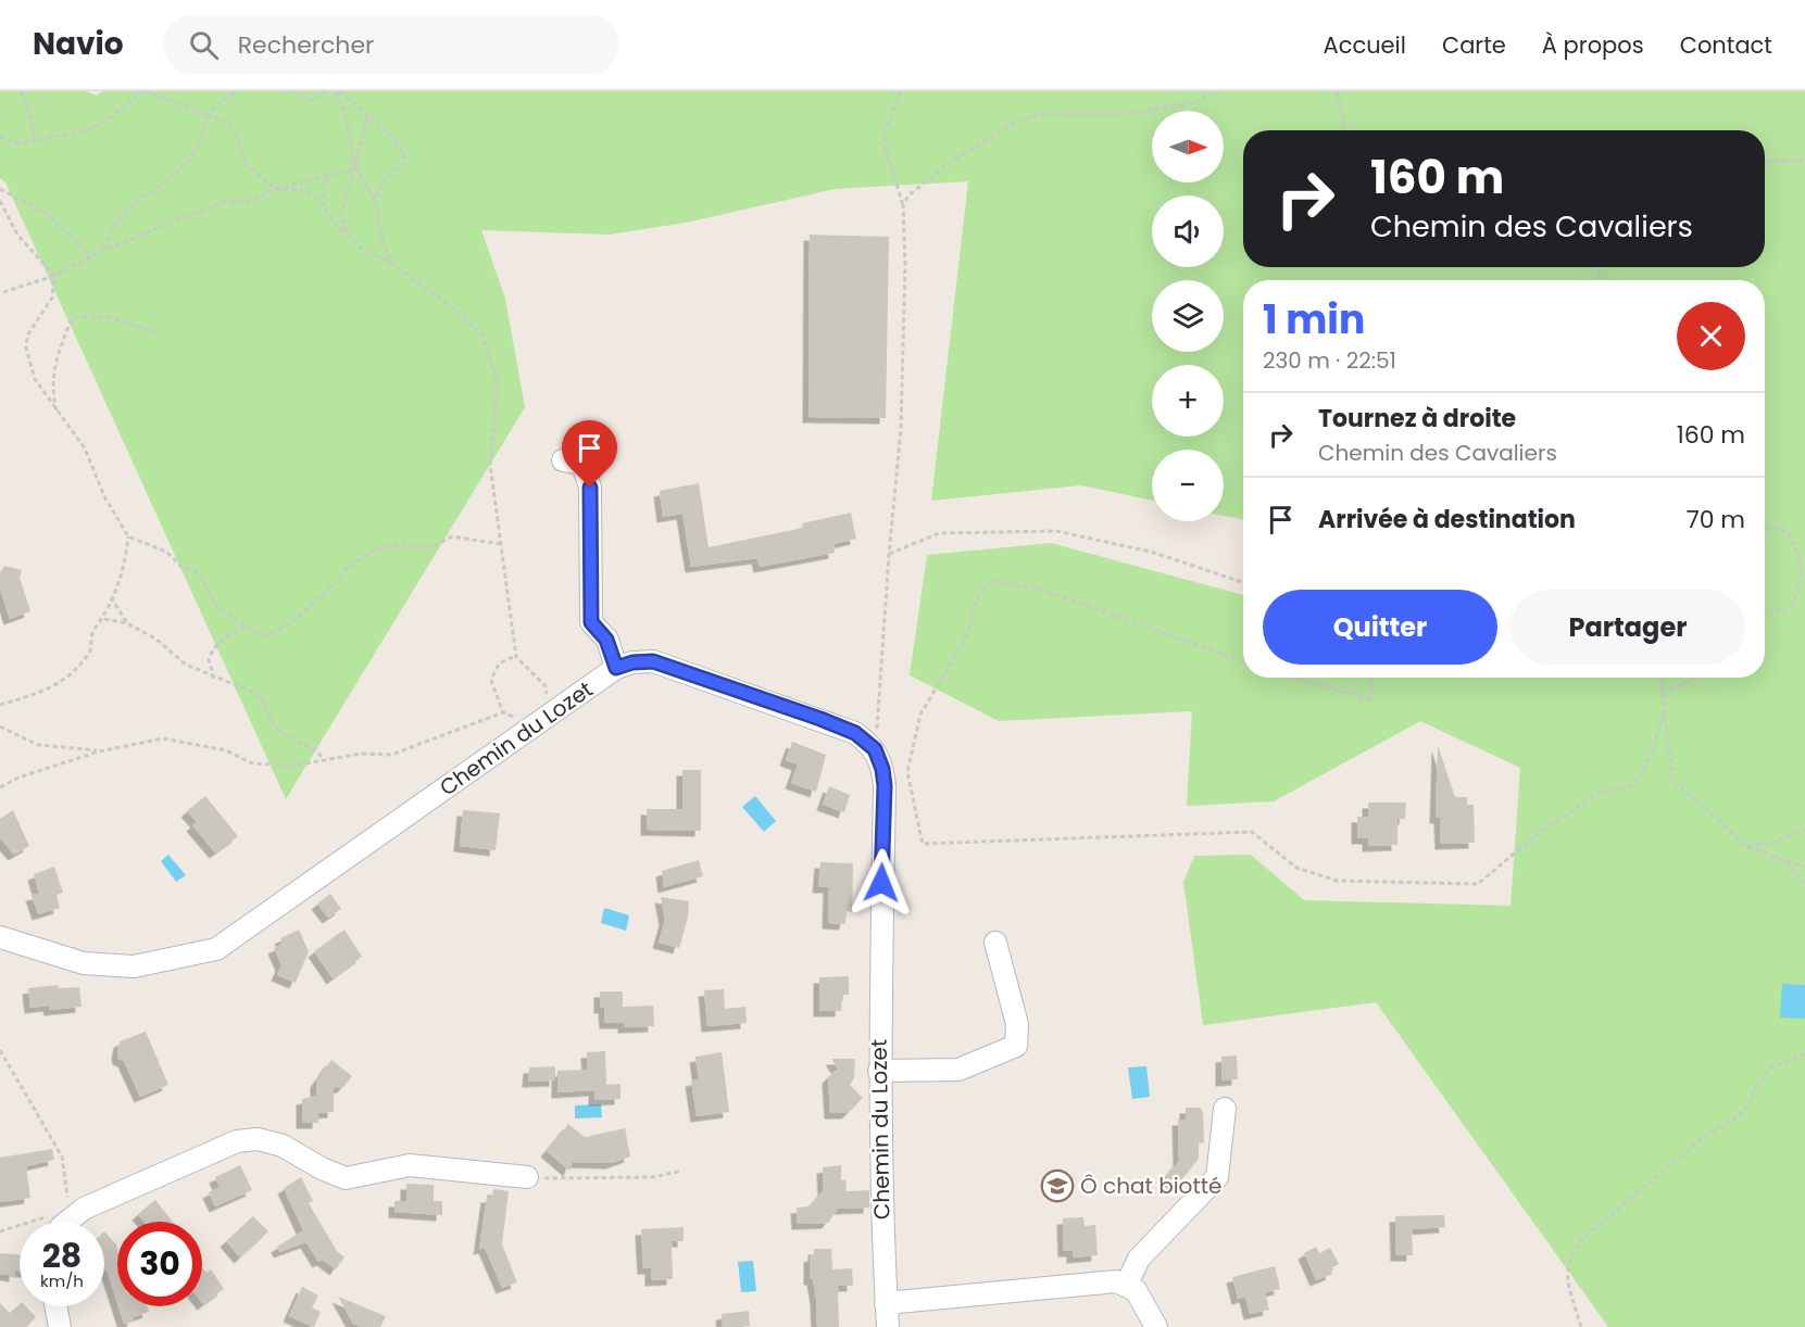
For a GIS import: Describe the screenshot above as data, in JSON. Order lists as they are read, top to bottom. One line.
{"streets":{"street":["Chemin du Lozet"]},"places":{"school or university":["Ô chat biotté"]},"north":"right","page":{"header":"Navio","search":"Rechercher","nav":["Accueil","Carte","À propos","Contact"],"map_buttons":["+","−"],"turn":["160 m","Chemin des Cavaliers"],"heading":["1 min","230 m · 22:51"],"list":[{"name":"Tournez à droite","note":"Chemin des Cavaliers","value":"160 m"},{"name":"Arrivée à destination","value":"70 m"}],"buttons":["Quitter","Partager"],"speed":"28 km/h","limit":"30"}}
